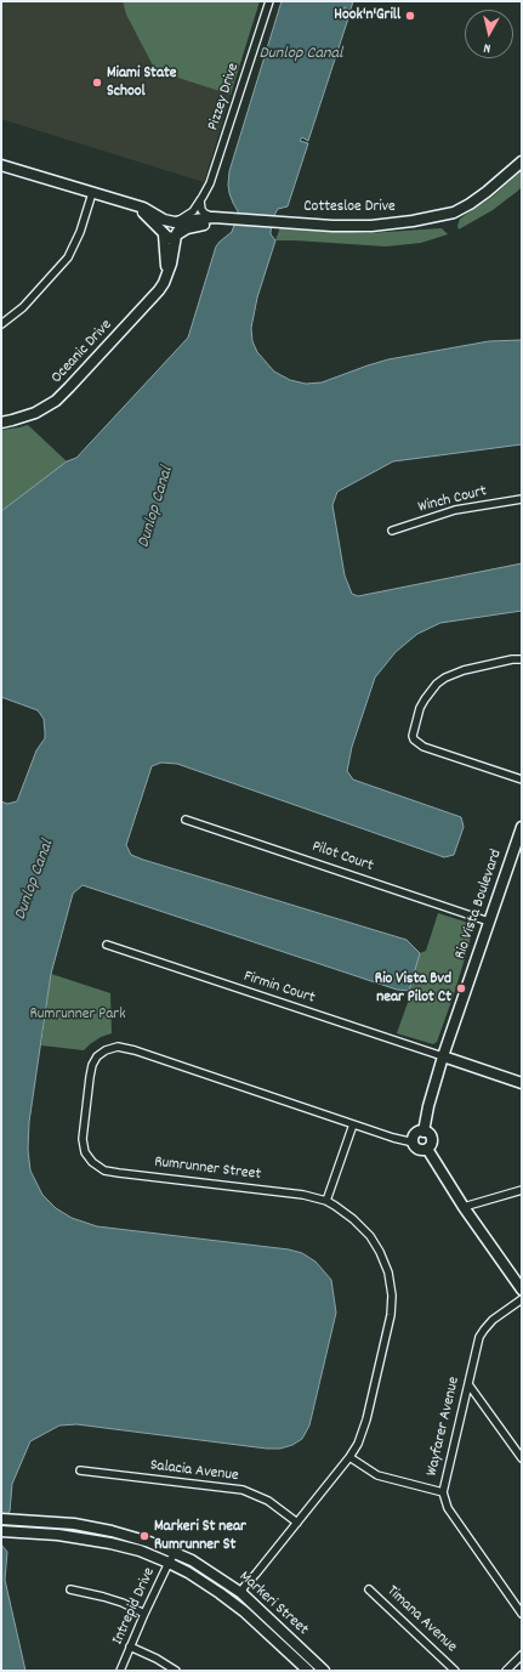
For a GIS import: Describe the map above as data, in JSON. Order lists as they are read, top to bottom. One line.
{"streets":{"street":["Pizzey Drive","Cottesloe Drive","Oceanic Drive","Winch Court","Pilot Court","Rio Vista Boulevard","Firmin Court","Rumrunner Street","Wayfarer Avenue","Salacia Avenue","Markeri Street","Intrepid Drive","Timana Avenue"]},"crossings":[["Pizzey Drive","Cottesloe Drive"],["Pizzey Drive","Oceanic Drive"],["Cottesloe Drive","Oceanic Drive"],["Pilot Court","Rio Vista Boulevard"],["Rio Vista Boulevard","Firmin Court"],["Rio Vista Boulevard","Rumrunner Street"],["Rumrunner Street","Salacia Avenue"],["Rumrunner Street","Markeri Street"],["Markeri Street","Intrepid Drive"]],"water":["Dunlop Canal"],"parks":["Rumrunner Park"],"places":["Hook'n'Grill","Miami State School","Rio Vista Bvd near Pilot Ct","Markeri St near Rumrunner St"],"north":"bottom"}
